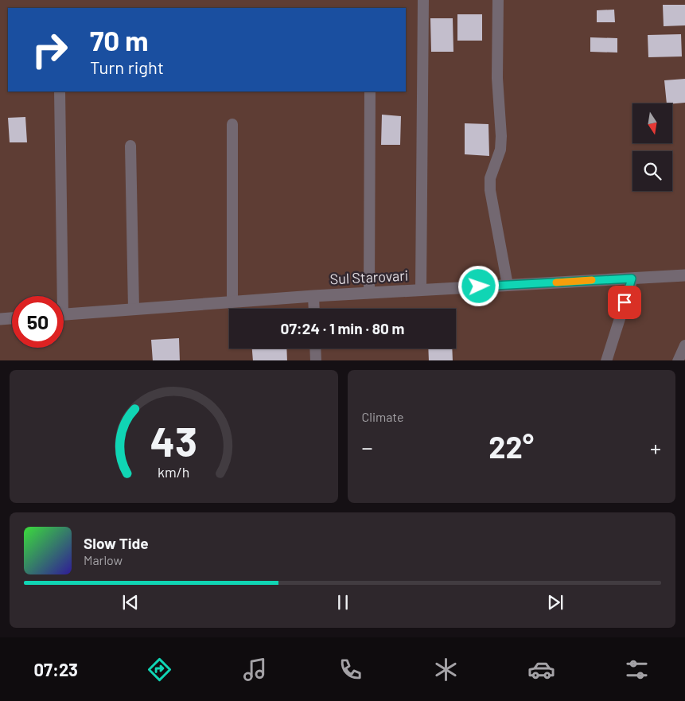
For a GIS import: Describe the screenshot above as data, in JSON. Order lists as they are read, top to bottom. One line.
{"streets":{"main road":["Sul Starovari"]},"north":"bottom","page":{"turn":["70 m","Turn right"],"limit":"50","trip":"07:24 · 1 min · 80 m","tile":"Climate","heat":["−","22°","+"],"song":["Slow Tide","Marlow"],"tabs":"07:23","gauge":["43","km/h"]}}
